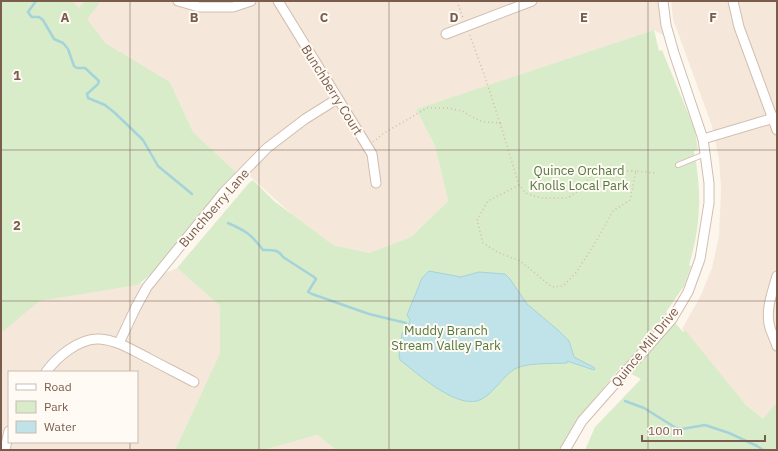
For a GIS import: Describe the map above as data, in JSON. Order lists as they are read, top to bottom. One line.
{"streets":{"street":["Bunchberry Court","Bunchberry Lane","Quince Mill Drive"]},"crossings":[["Bunchberry Court","Bunchberry Lane"]],"parks":["Quince Orchard Knolls Local Park","Muddy Branch Stream Valley Park"],"legend":["Road","Park","Water"],"scale_bar":"100 m","grid":{"columns":["A","B","C","D","E","F"],"rows":["1","2"]}}
